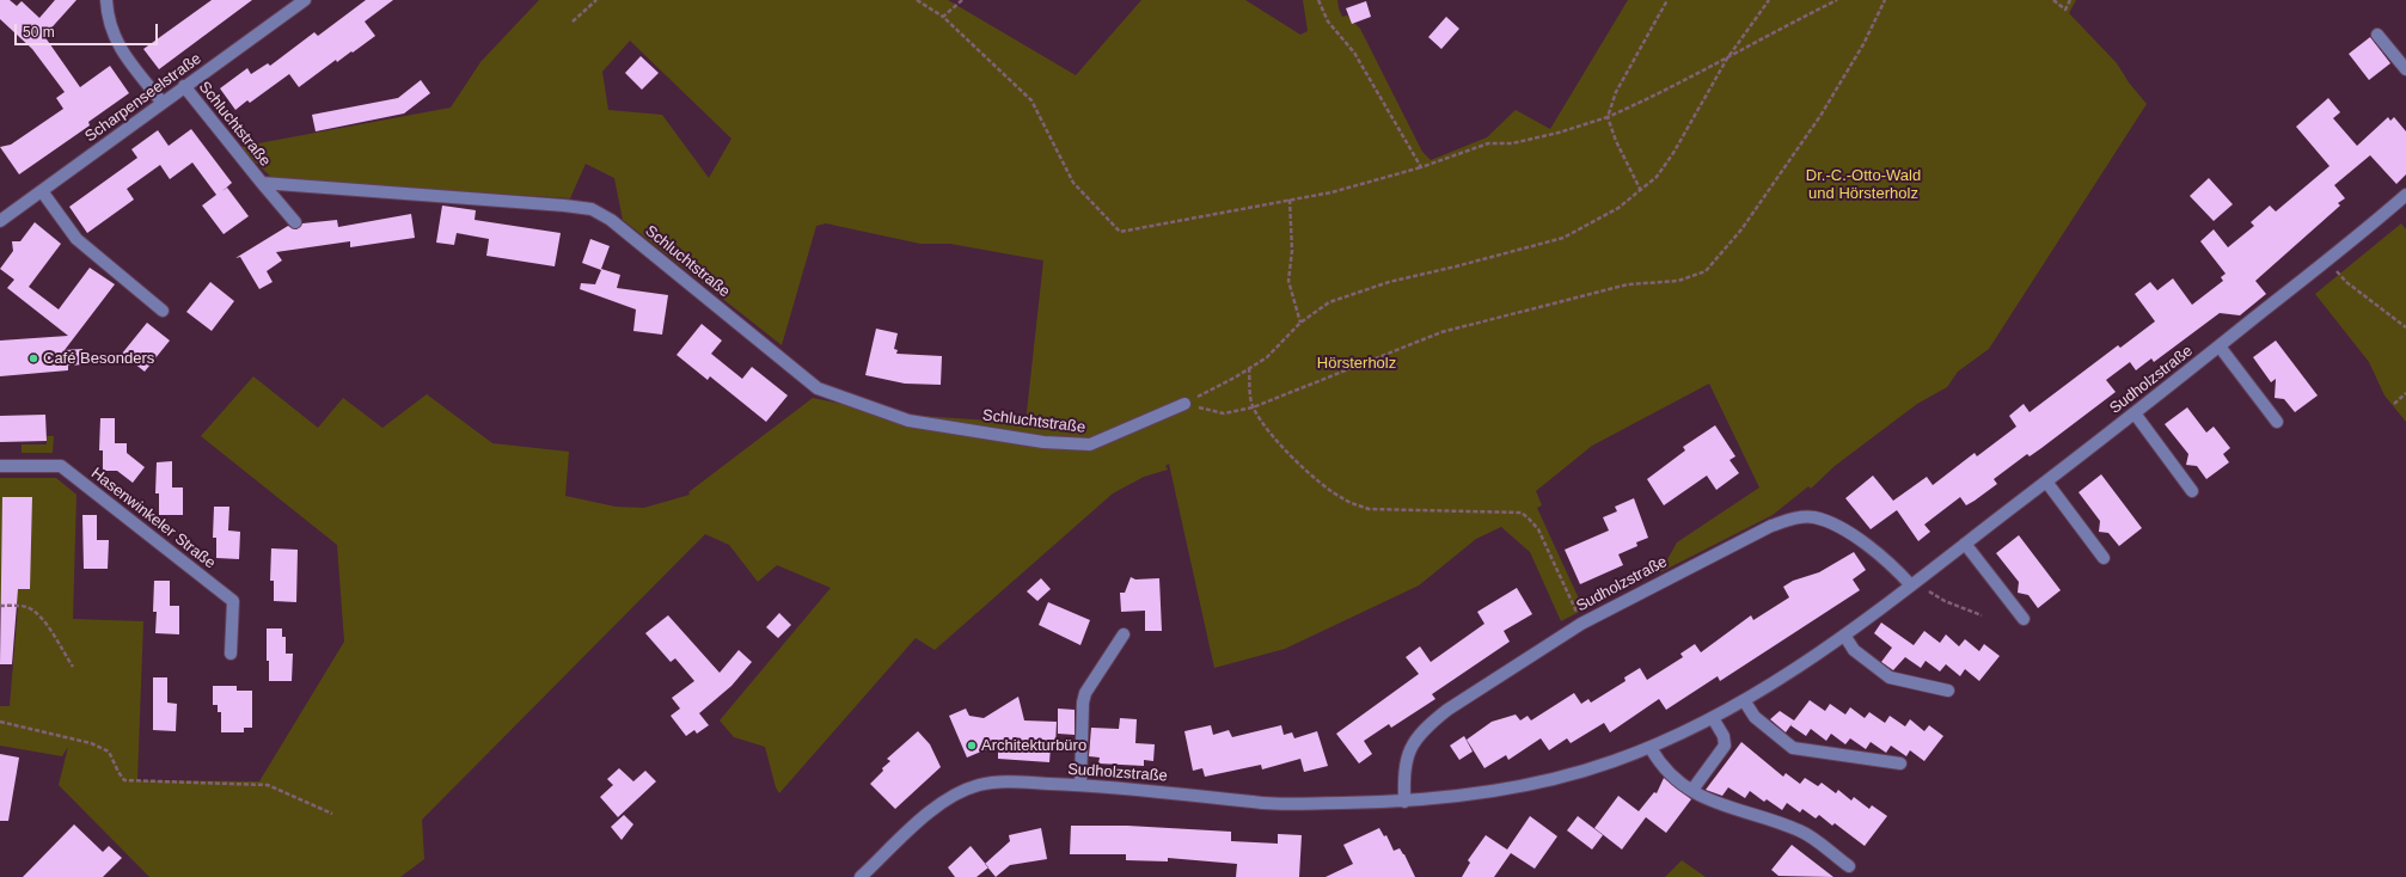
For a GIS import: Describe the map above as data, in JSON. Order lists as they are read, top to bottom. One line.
{"streets":{"street":["Scharpenseelstraße","Schluchtstraße","Sudholzstraße","Hasenwinkeler Straße"]},"crossings":[["Scharpenseelstraße","Schluchtstraße"]],"parks":["Dr.-C.-Otto-Wald und Hörsterholz","Hörsterholz"],"places":["Café Besonders","Architekturbüro"],"scale_bar":"50 m"}
